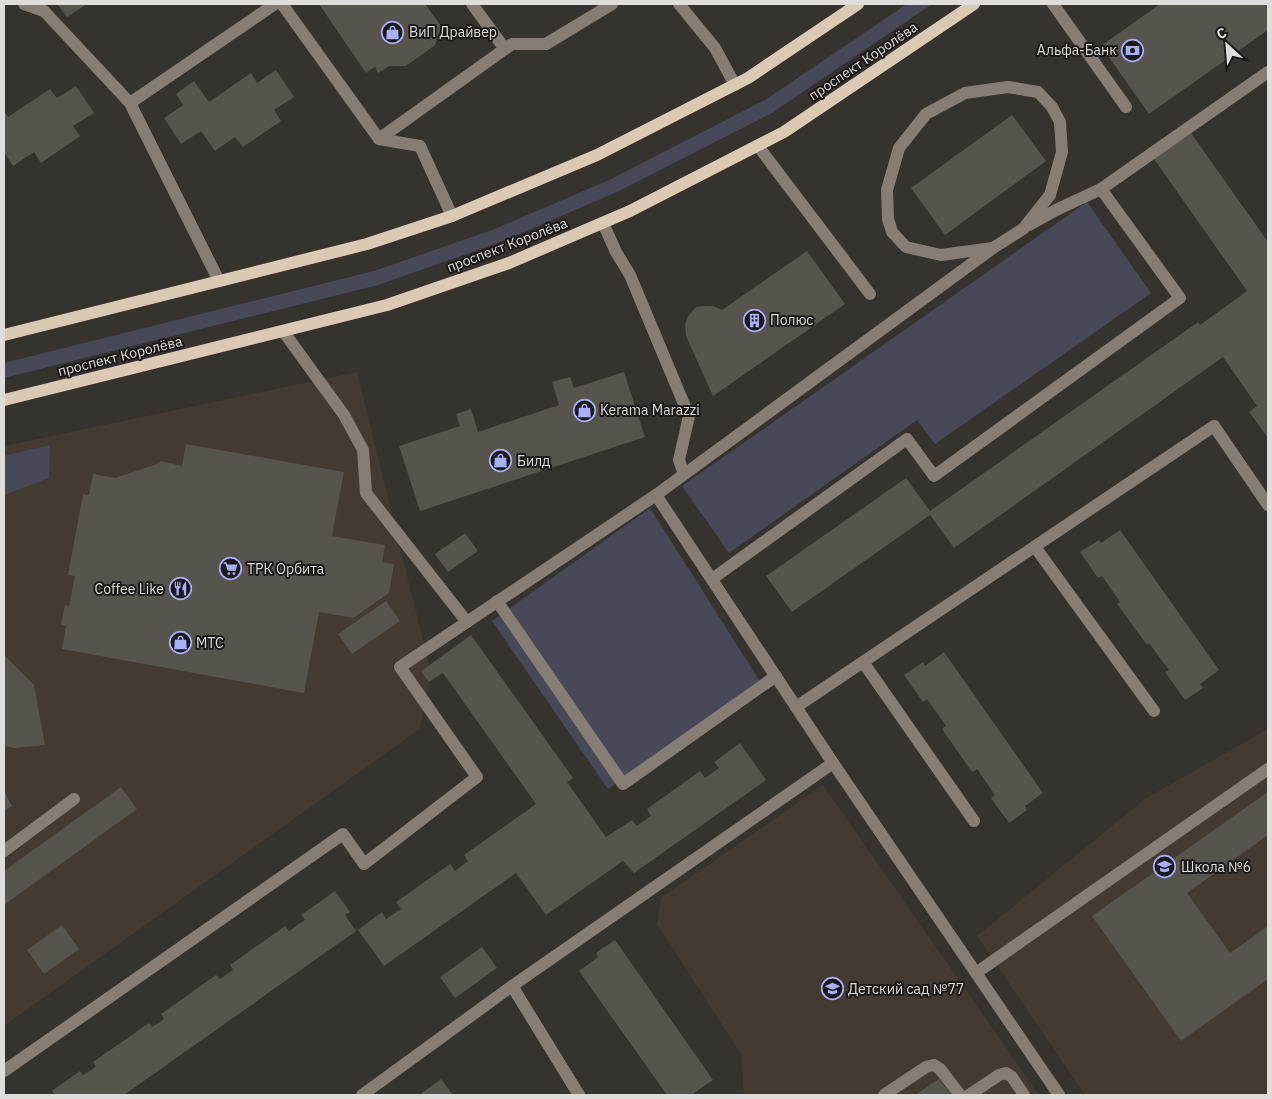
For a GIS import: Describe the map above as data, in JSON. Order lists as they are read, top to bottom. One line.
{"streets":{"main road":["проспект Королёва"]},"places":{"shop":["ВиП Драйвер","Kerama Marazzi","Билд","МТС"],"bank":["Альфа-Банк"],"building":["Полюс"],"supermarket":["ТРК Орбита"],"restaurant":["Coffee Like"],"school or university":["Школа №6","Детский сад №77"]},"north":"top left"}
